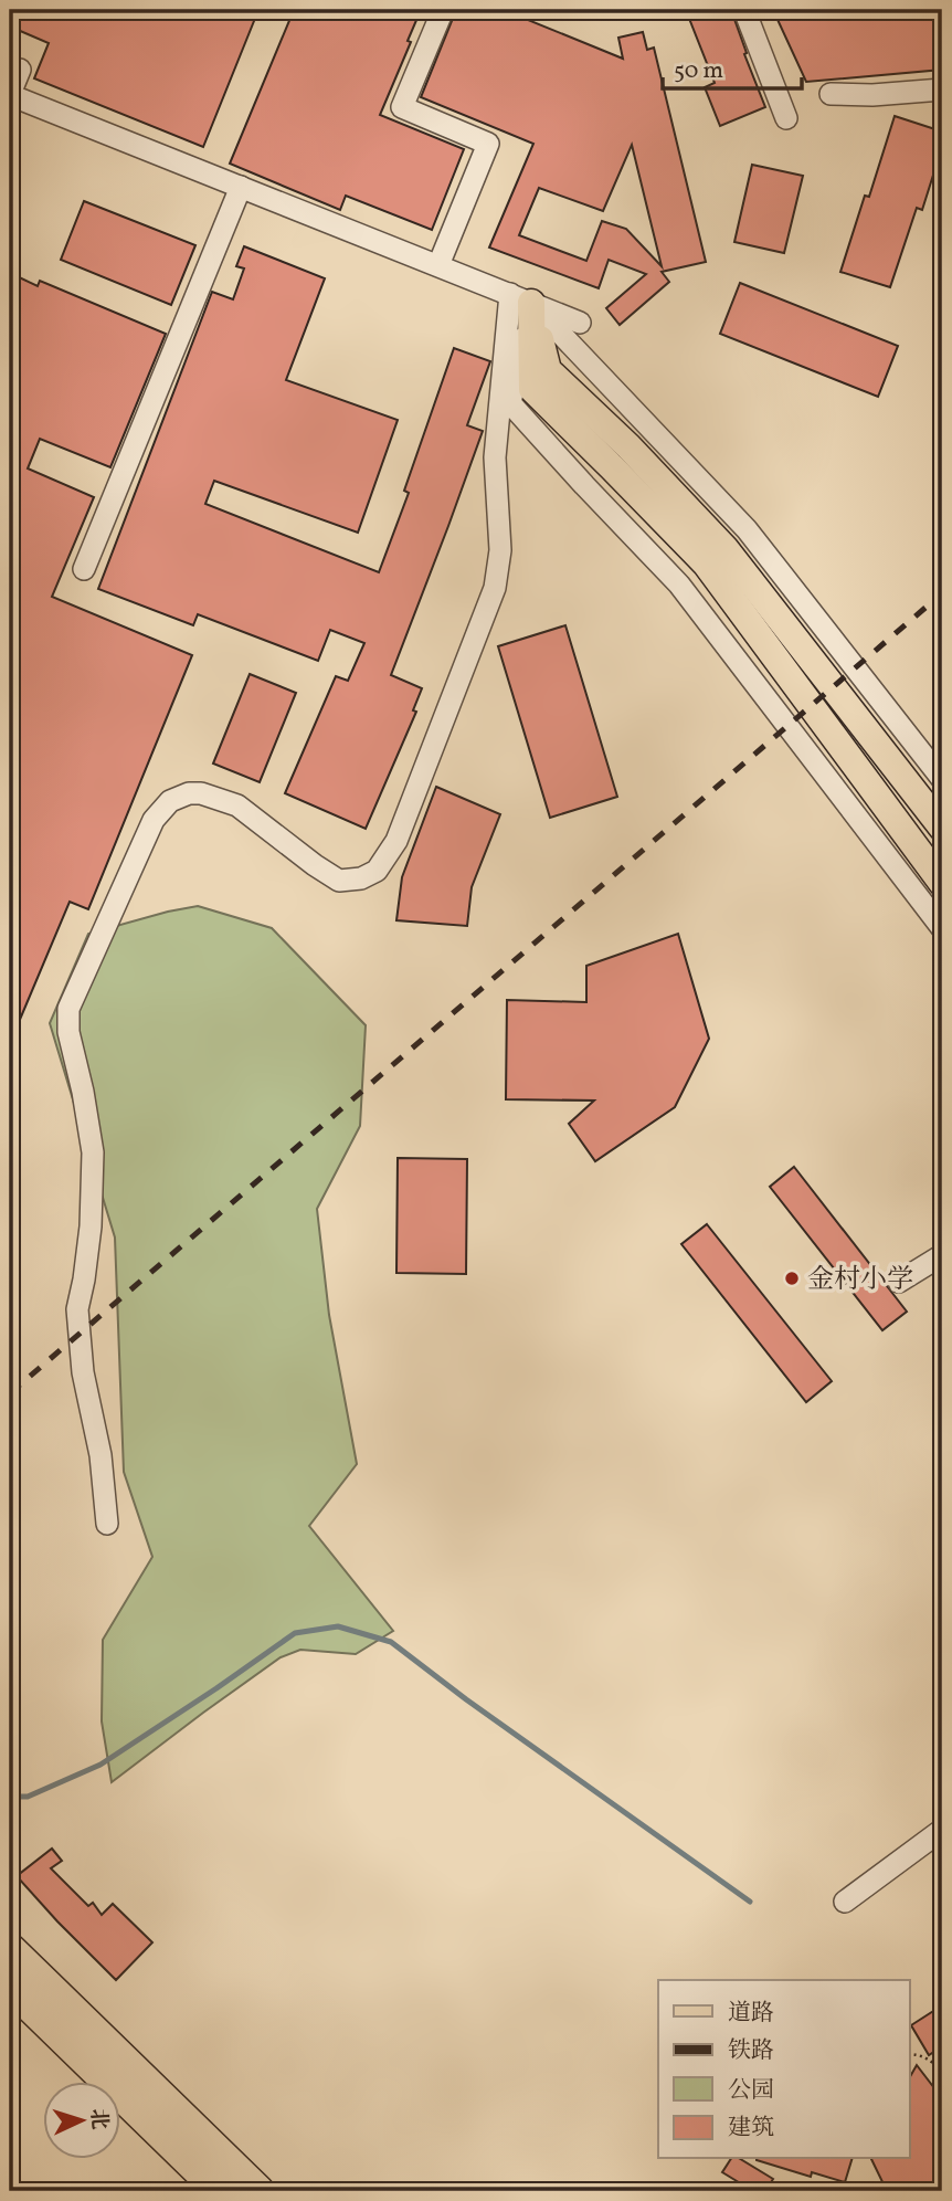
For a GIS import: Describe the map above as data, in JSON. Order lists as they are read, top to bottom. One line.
{"places":["金村小学"],"legend":["道路","铁路","公园","建筑"],"scale_bar":"50 m","north":"right"}
